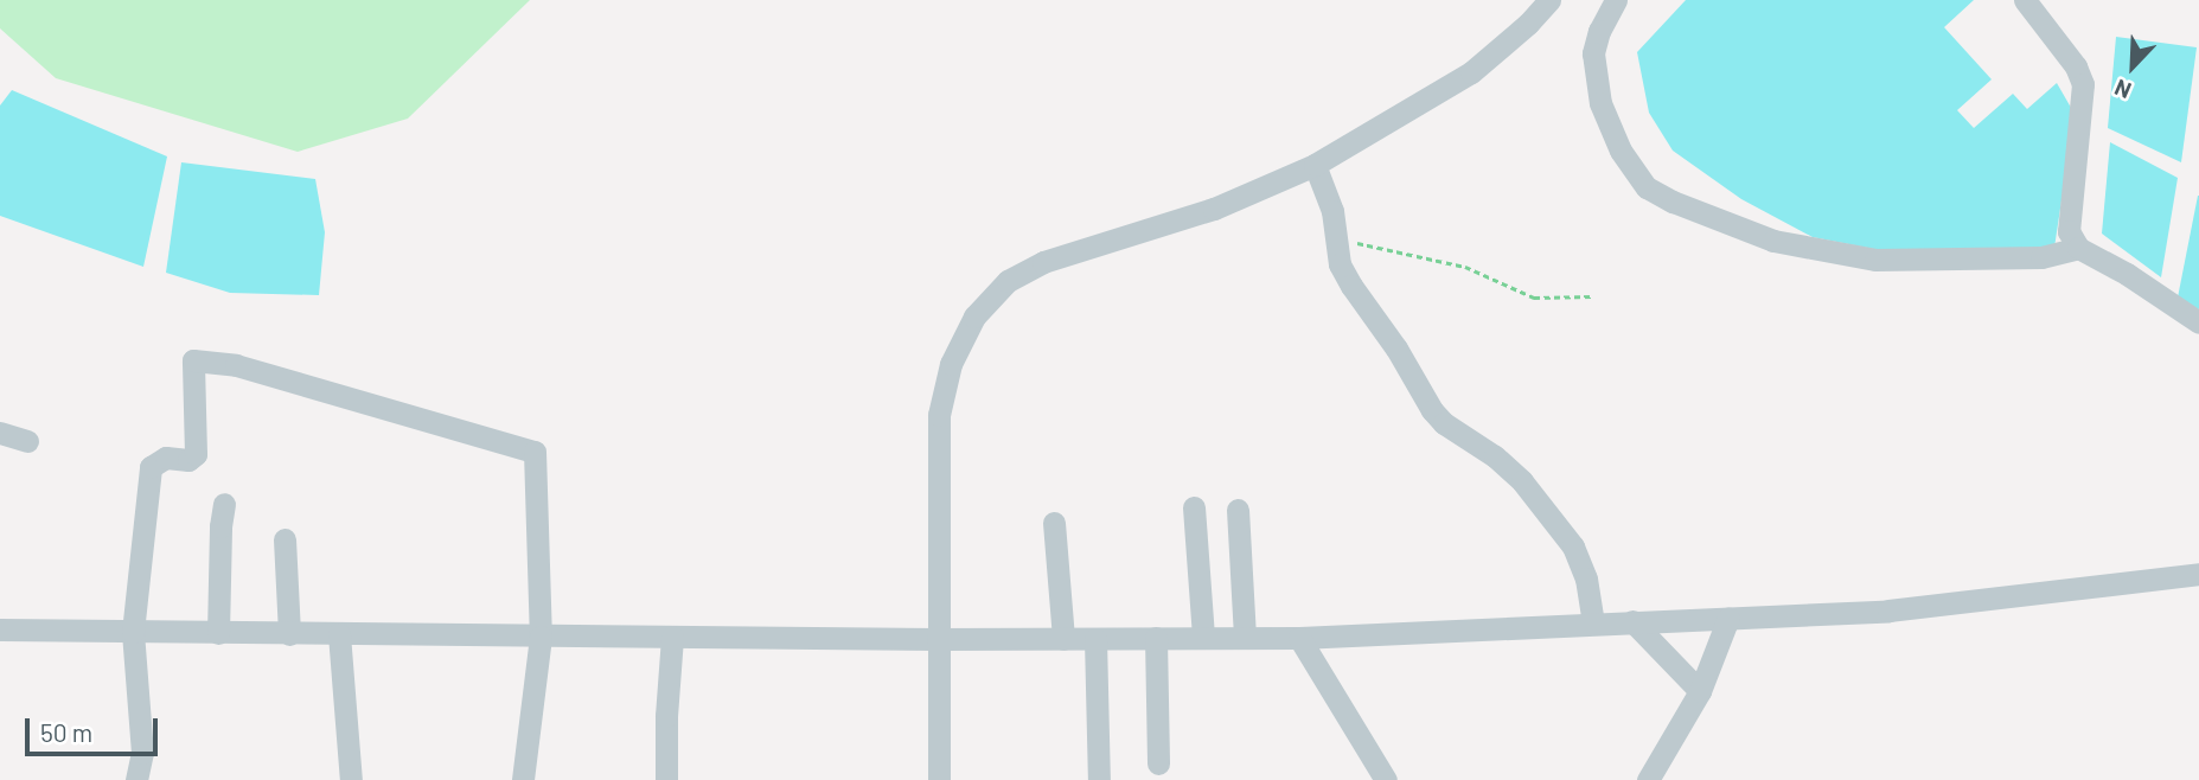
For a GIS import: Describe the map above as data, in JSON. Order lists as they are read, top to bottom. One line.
{"scale_bar":"50 m","north":"bottom left"}
